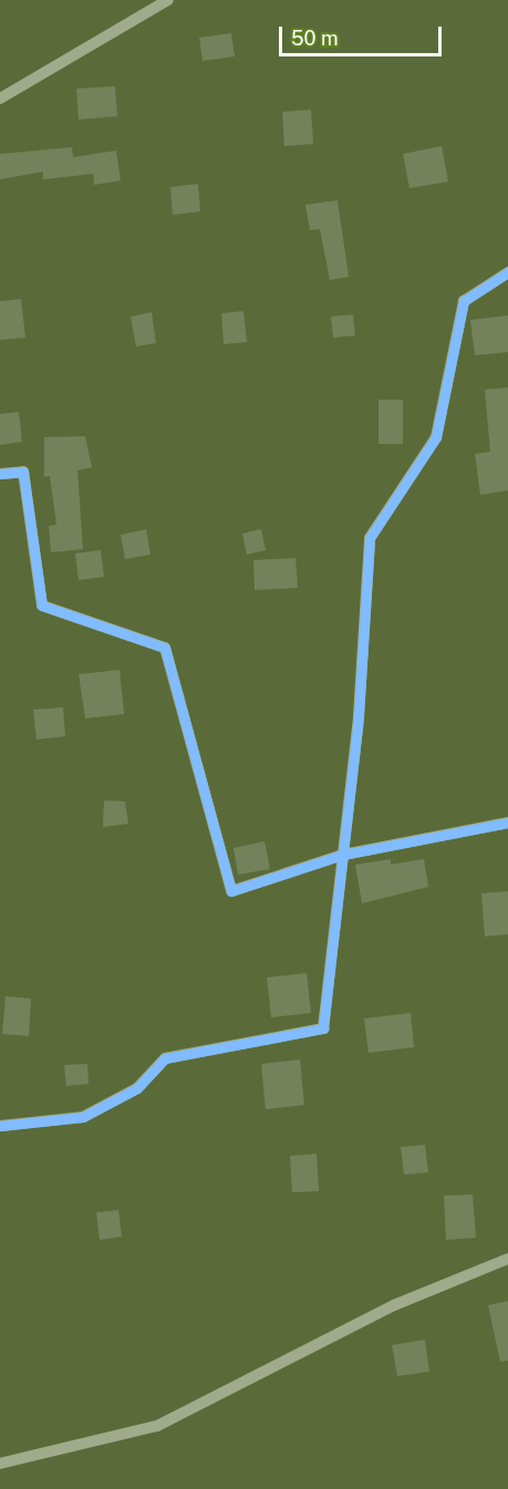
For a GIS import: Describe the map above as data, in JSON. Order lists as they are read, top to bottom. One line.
{"scale_bar":"50 m"}
